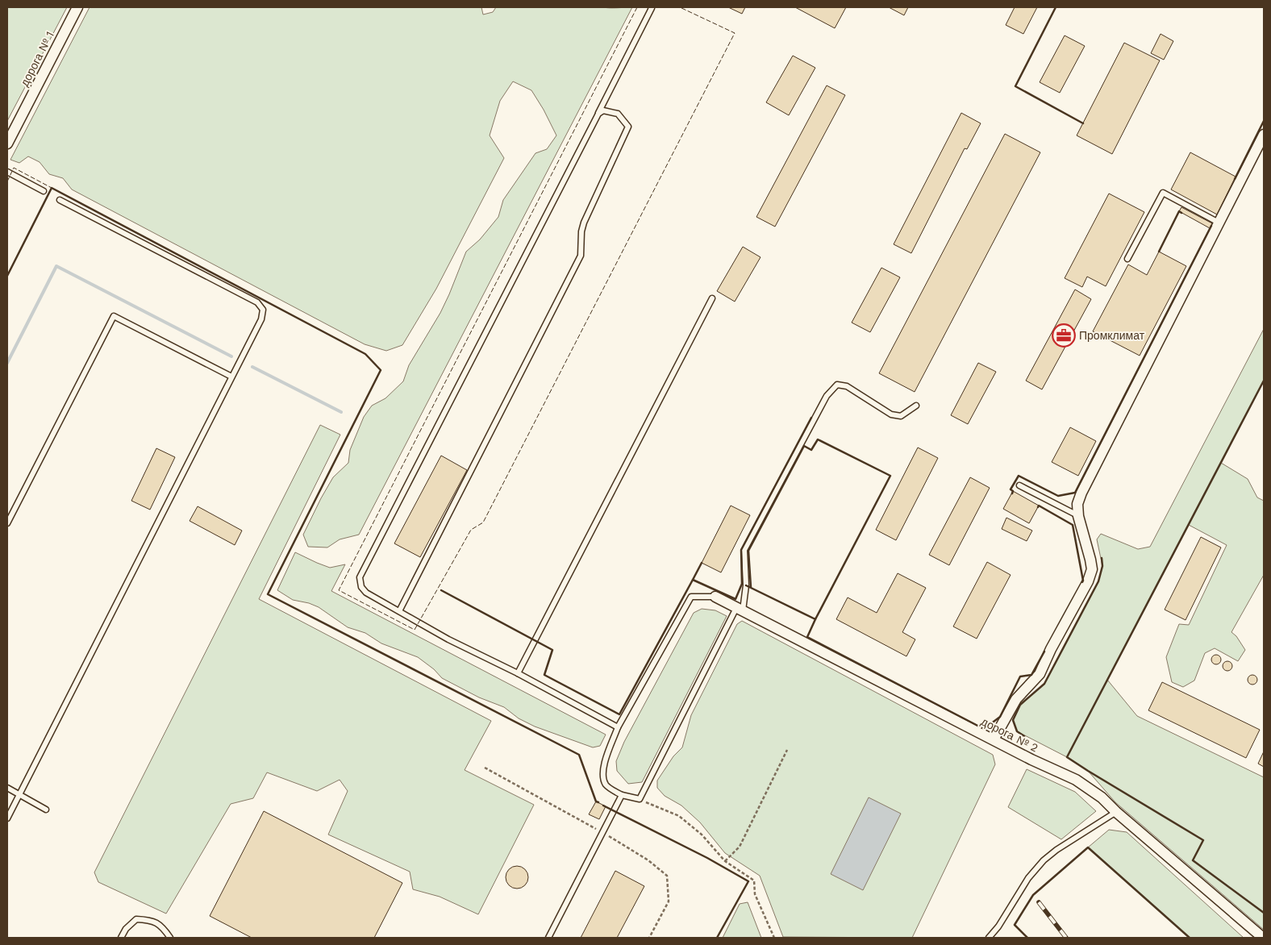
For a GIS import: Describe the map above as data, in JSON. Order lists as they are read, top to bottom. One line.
{"streets":{"street":["дорога № 1","дорога № 2"]},"places":{"office":["Промклимат"]}}
